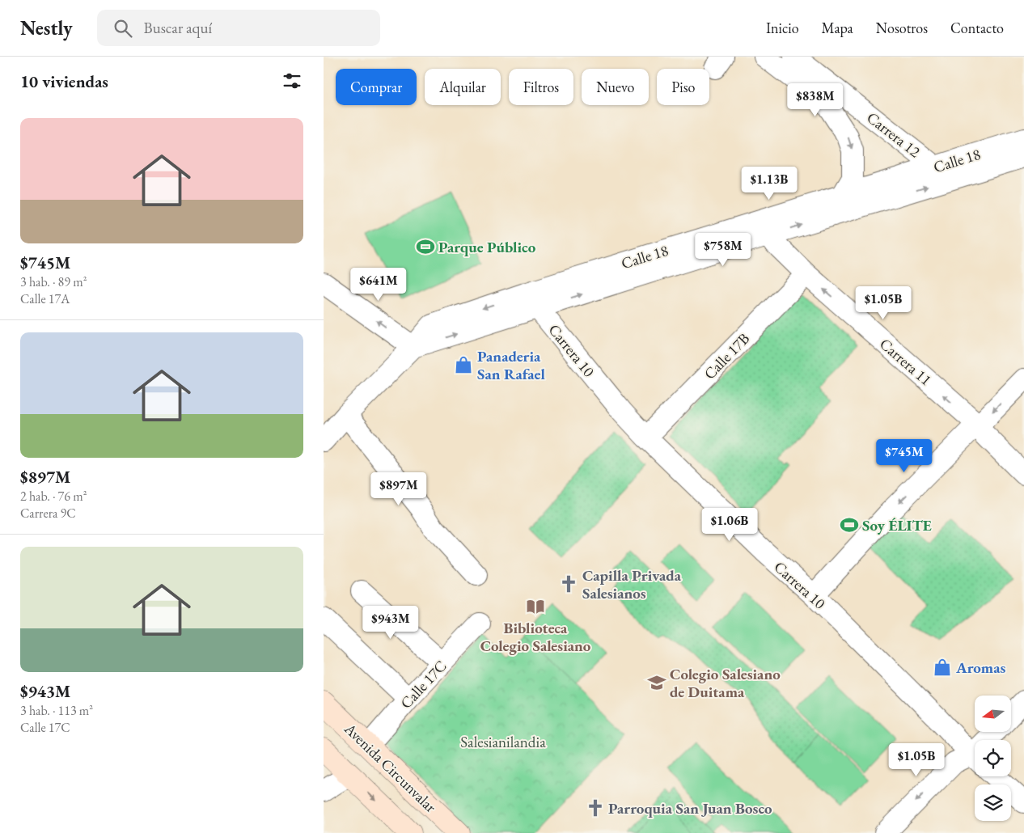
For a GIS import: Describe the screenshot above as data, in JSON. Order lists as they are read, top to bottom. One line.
{"streets":{"main road":["Avenida Circunvalar"],"street":["Carrera 12","Calle 18","Carrera 10","Calle 17B","Carrera 11","Calle 17C"]},"crossings":[["Carrera 12","Calle 18"],["Calle 18","Carrera 10"],["Calle 18","Carrera 11"],["Carrera 10","Calle 17B"],["Calle 17B","Carrera 11"],["Calle 17C","Avenida Circunvalar"]],"one_way":["Carrera 11"],"parks":["Salesianilandia"],"places":{"sports":["Parque Público","Soy ÉLITE"],"shop":["Panaderia San Rafael","Aromas"],"church":["Capilla Privada Salesianos","Parroquia San Juan Bosco"],"library":["Biblioteca Colegio Salesiano"],"school or university":["Colegio Salesiano de Duitama"]},"north":"left","page":{"header":"Nestly","search":"Buscar aquí","nav":["Inicio","Mapa","Nosotros","Contacto"],"heading":"10 viviendas","chip":["Comprar","Alquilar","Filtros","Nuevo","Piso"],"price":["$838M","$1.13B","$758M","$641M","$1.05B","$745M","$897M","$1.06B","$943M","$1.05B"],"list":[{"name":"$745M","note":"3 hab. · 89 m² · Calle 17A"},{"name":"$897M","note":"2 hab. · 76 m² · Carrera 9C"},{"name":"$943M","note":"3 hab. · 113 m² · Calle 17C"}]}}
